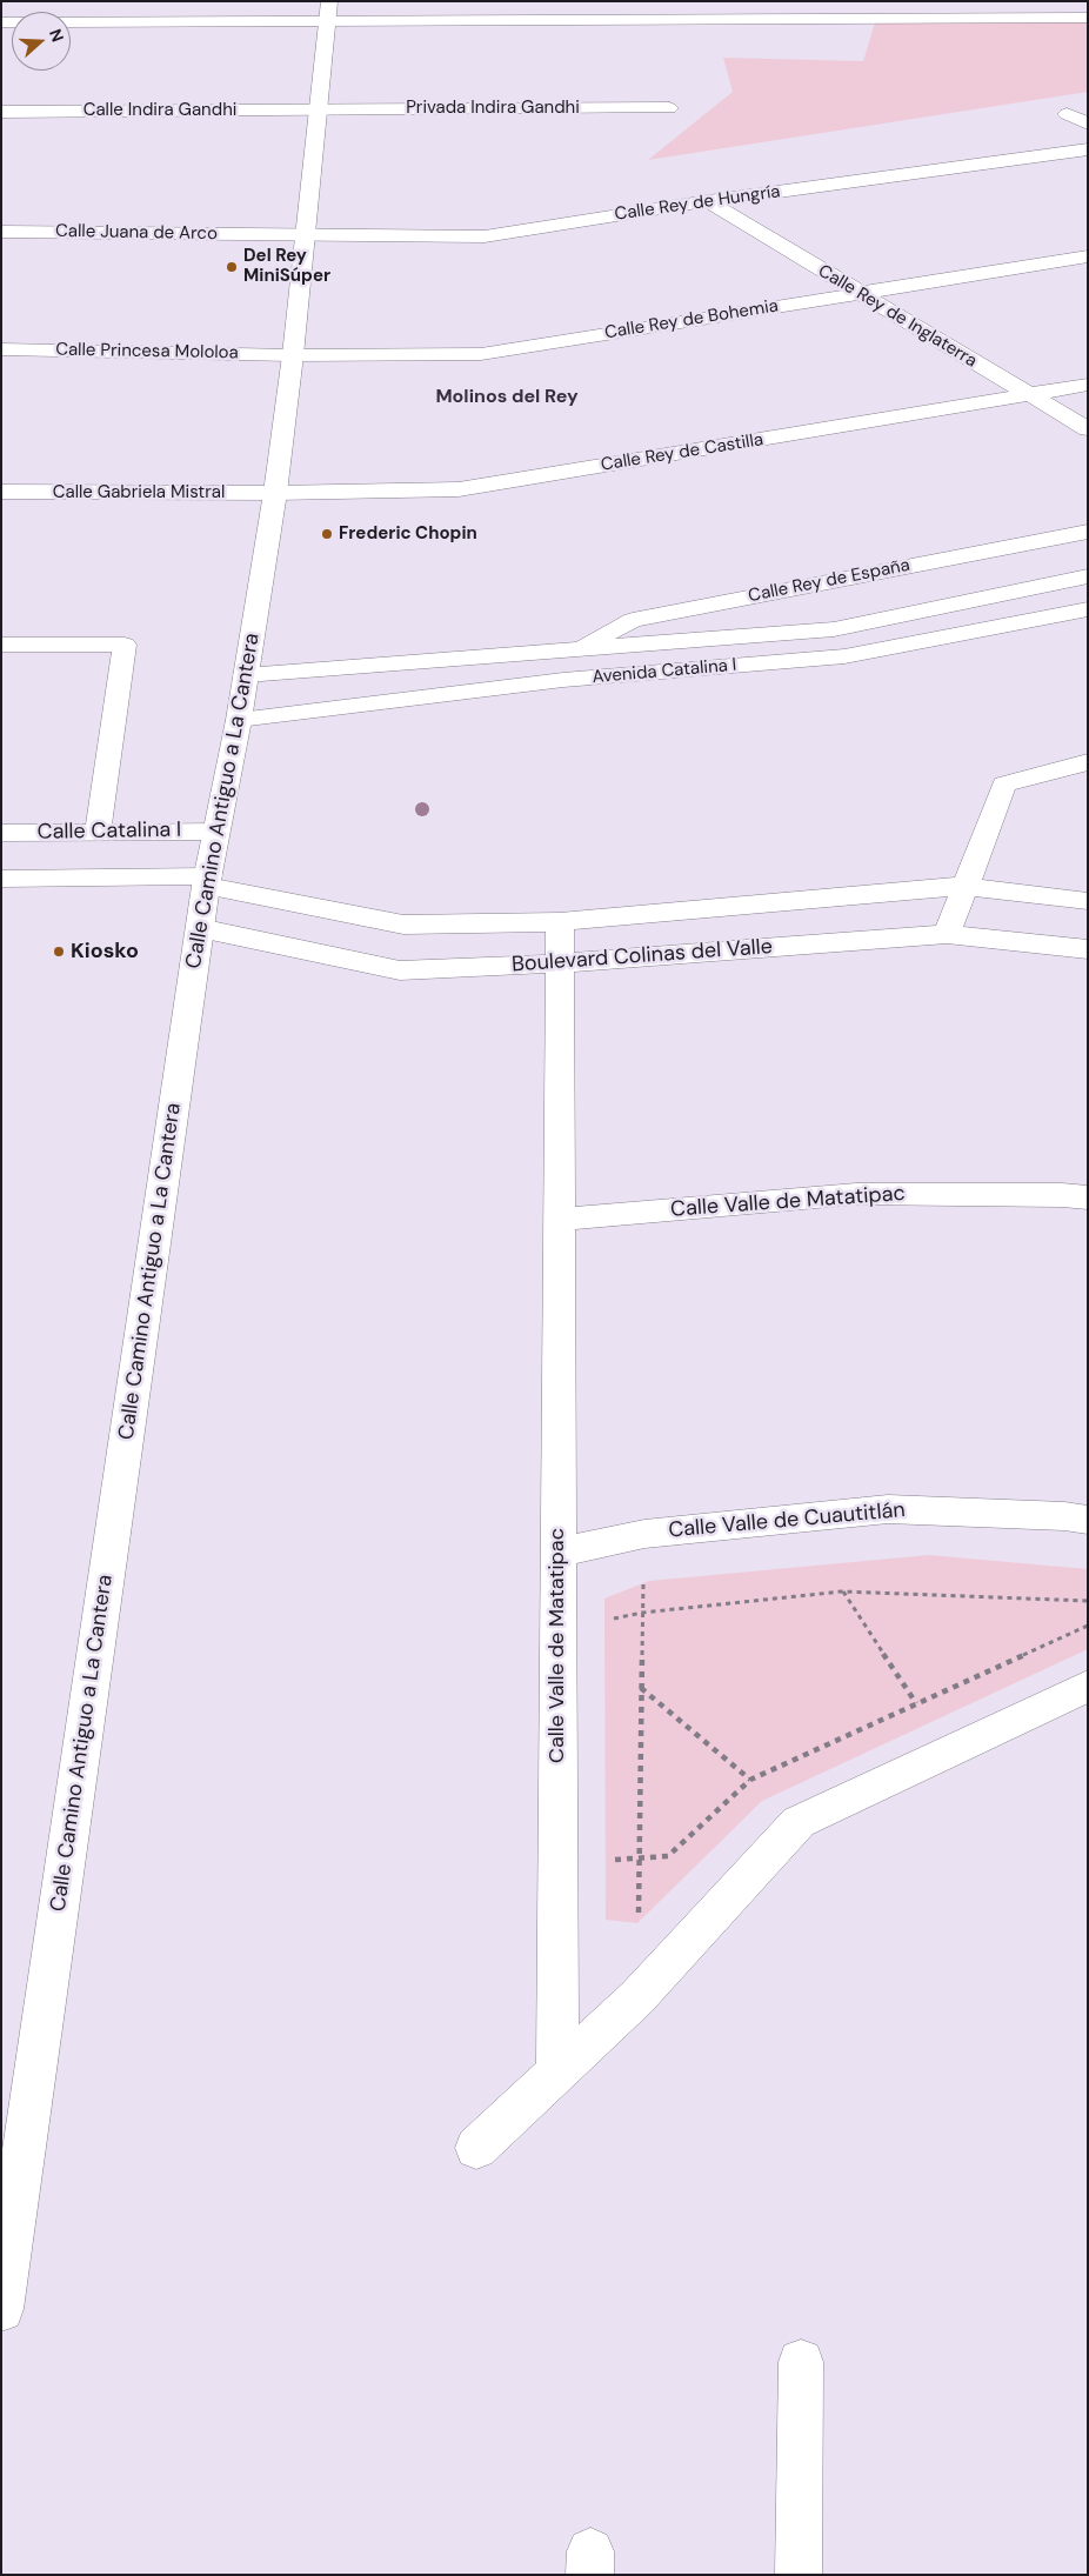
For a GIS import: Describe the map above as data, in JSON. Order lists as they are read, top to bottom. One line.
{"streets":{"street":["Privada Indira Gandhi","Calle Indira Gandhi","Calle Rey de Hungría","Calle Juana de Arco","Calle Rey de Inglaterra","Calle Rey de Bohemia","Calle Princesa Mololoa","Calle Rey de Castilla","Calle Gabriela Mistral","Calle Rey de España","Avenida Catalina I","Calle Camino Antiguo a La Cantera","Calle Catalina I","Boulevard Colinas del Valle","Calle Valle de Matatipac","Calle Valle de Cuautitlán"]},"crossings":[["Privada Indira Gandhi","Calle Indira Gandhi"],["Privada Indira Gandhi","Calle Camino Antiguo a La Cantera"],["Calle Indira Gandhi","Calle Camino Antiguo a La Cantera"],["Calle Rey de Hungría","Calle Juana de Arco"],["Calle Rey de Hungría","Calle Rey de Inglaterra"],["Calle Rey de Hungría","Calle Camino Antiguo a La Cantera"],["Calle Juana de Arco","Calle Camino Antiguo a La Cantera"],["Calle Rey de Inglaterra","Calle Rey de Bohemia"],["Calle Rey de Inglaterra","Calle Rey de Castilla"],["Calle Rey de Bohemia","Calle Princesa Mololoa"],["Calle Rey de Bohemia","Calle Camino Antiguo a La Cantera"],["Calle Princesa Mololoa","Calle Camino Antiguo a La Cantera"],["Calle Rey de Castilla","Calle Gabriela Mistral"],["Calle Rey de Castilla","Calle Camino Antiguo a La Cantera"],["Calle Gabriela Mistral","Calle Camino Antiguo a La Cantera"],["Calle Rey de España","Avenida Catalina I"],["Avenida Catalina I","Calle Camino Antiguo a La Cantera"],["Calle Camino Antiguo a La Cantera","Calle Catalina I"],["Calle Camino Antiguo a La Cantera","Boulevard Colinas del Valle"],["Boulevard Colinas del Valle","Calle Valle de Matatipac"],["Calle Valle de Matatipac","Calle Valle de Cuautitlán"]],"districts":["Molinos del Rey"],"places":["Del Rey MiniSúper","Frederic Chopin","Kiosko"],"north":"right"}
